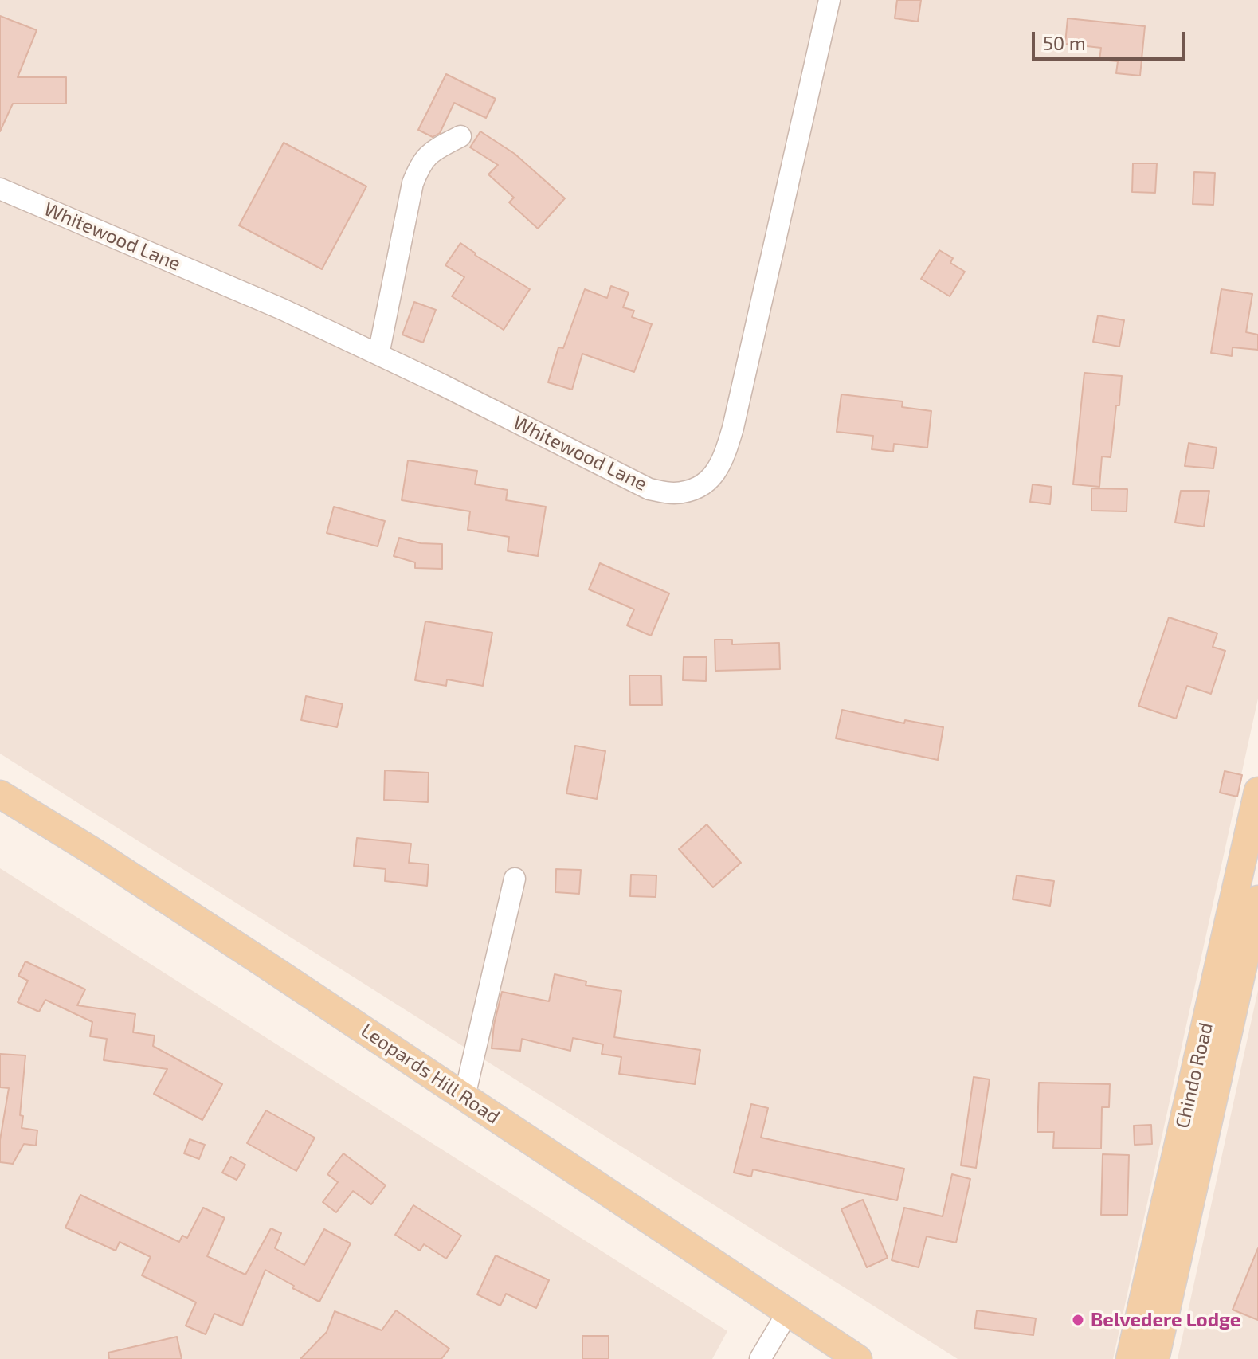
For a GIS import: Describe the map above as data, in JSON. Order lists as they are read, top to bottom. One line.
{"streets":{"main road":["Leopards Hill Road","Chindo Road"],"street":["Whitewood Lane"]},"places":["Belvedere Lodge"],"scale_bar":"50 m"}
